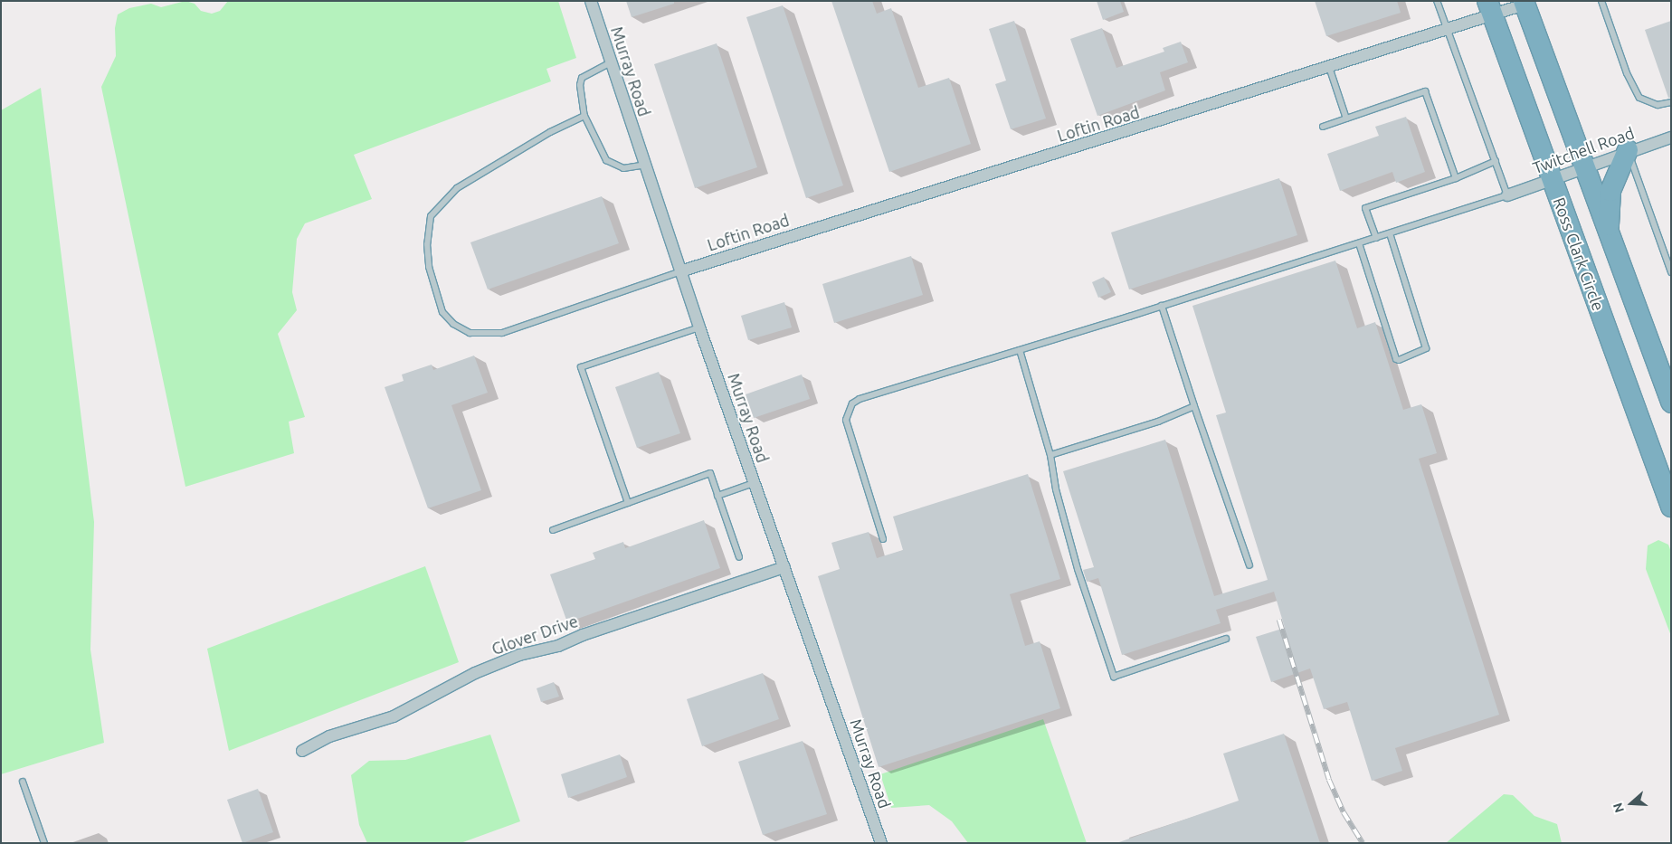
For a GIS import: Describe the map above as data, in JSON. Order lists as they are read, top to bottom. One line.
{"streets":{"highway":["Ross Clark Circle"],"street":["Murray Road","Loftin Road","Twitchell Road","Glover Drive"]},"crossings":[["Murray Road","Loftin Road"],["Murray Road","Glover Drive"],["Loftin Road","Ross Clark Circle"],["Twitchell Road","Ross Clark Circle"]],"north":"left"}
